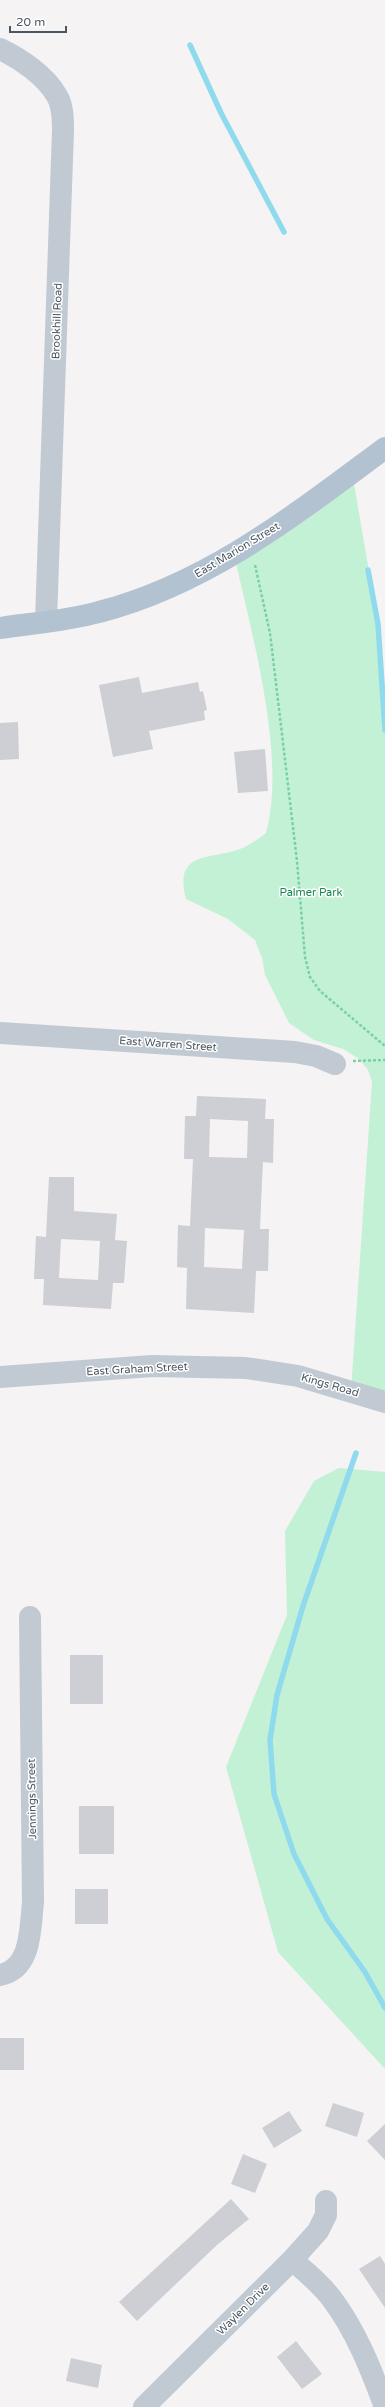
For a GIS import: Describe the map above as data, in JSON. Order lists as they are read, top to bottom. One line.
{"streets":{"main road":["East Marion Street"],"street":["Brookhill Road","East Warren Street","East Graham Street","Kings Road","Jennings Street","Waylen Drive"]},"crossings":[["Brookhill Road","East Marion Street"],["East Graham Street","Kings Road"]],"parks":["Palmer Park"],"scale_bar":"20 m"}
